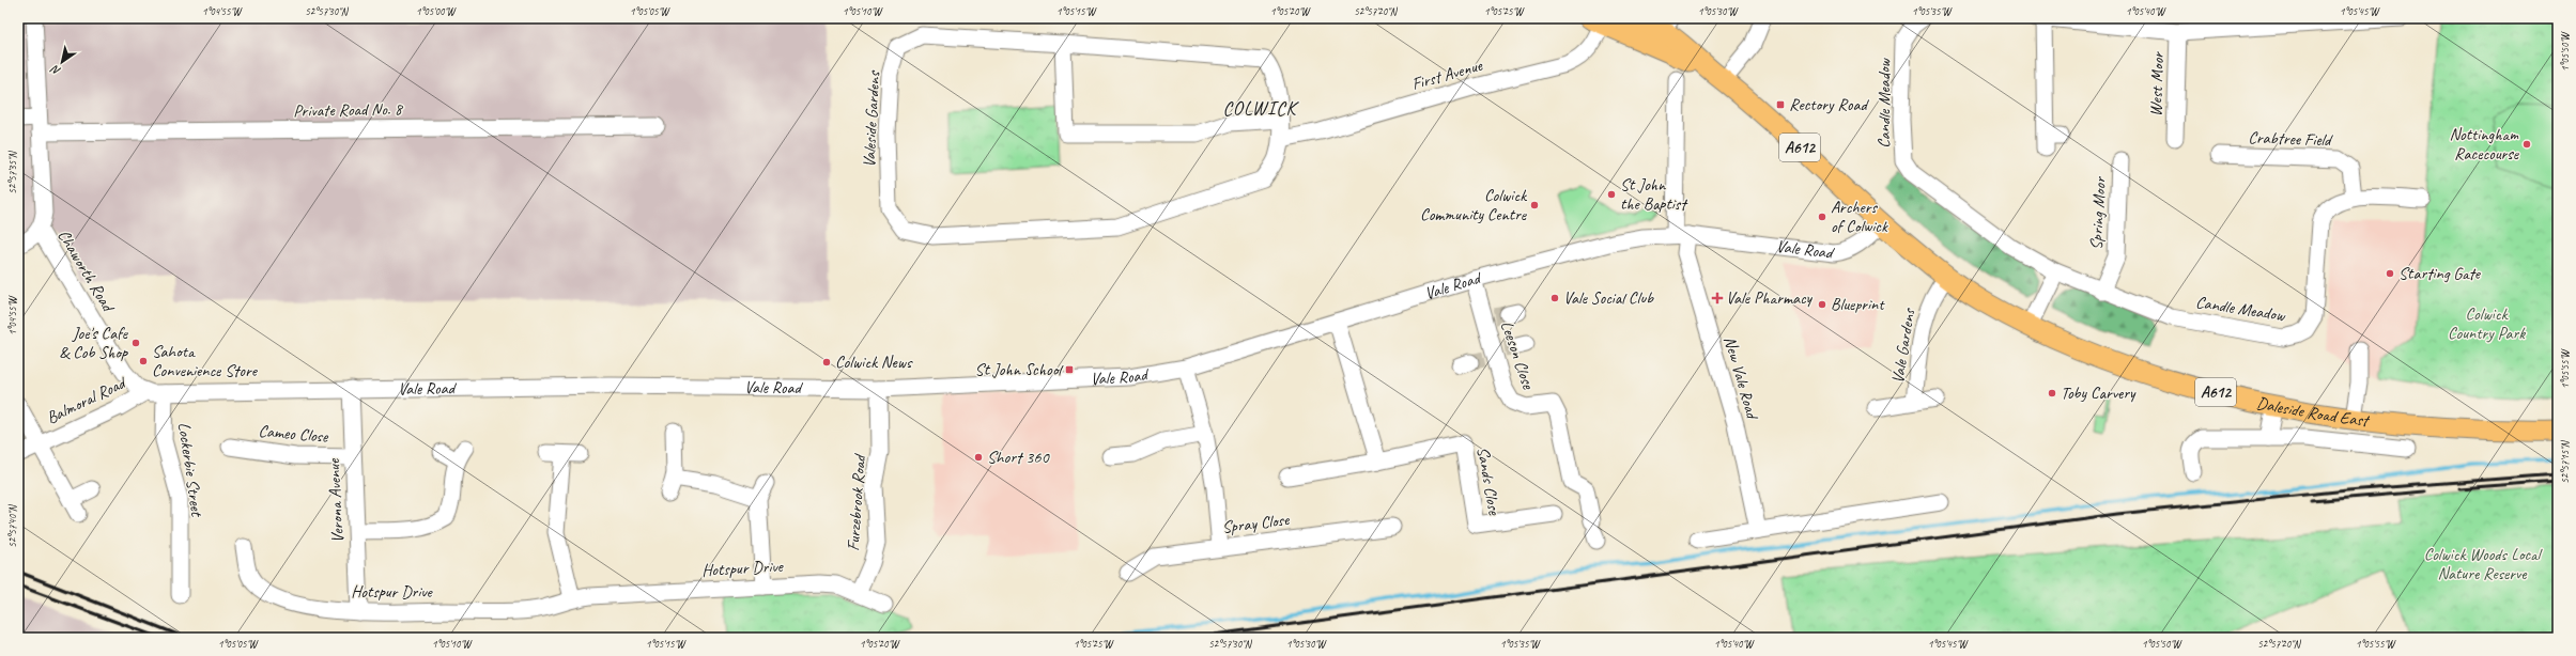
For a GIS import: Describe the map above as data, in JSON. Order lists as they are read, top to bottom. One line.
{"streets":{"main road":["A612","Daleside Road East"],"street":["First Avenue","West Moor","Candle Meadow","Private Road No. 8","Valeside Gardens","Crabtree Field","Spring Moor","Vale Road","Chaworth Road","Vale Gardens","Leeson Close","New Vale Road","Balmoral Road","Cameo Close","Lockerbie Street","Sands Close","Verona Avenue","Furzebrook Road","Spray Close","Hotspur Drive"]},"crossings":[["First Avenue","Valeside Gardens"],["First Avenue","A612"],["Candle Meadow","Crabtree Field"],["Candle Meadow","Spring Moor"],["A612","Vale Road"],["A612","Vale Gardens"],["A612","Daleside Road East"],["Vale Road","Chaworth Road"],["Vale Road","Leeson Close"],["Vale Road","New Vale Road"],["Vale Road","Balmoral Road"],["Vale Road","Lockerbie Street"],["Vale Road","Verona Avenue"],["Vale Road","Furzebrook Road"],["Chaworth Road","Balmoral Road"],["Cameo Close","Verona Avenue"],["Verona Avenue","Hotspur Drive"],["Furzebrook Road","Hotspur Drive"]],"districts":["COLWICK"],"parks":["Colwick Country Park","Colwick Woods Local Nature Reserve"],"places":{"transit":["Rectory Road","St John School"],"other":["Nottingham Racecourse","St John the Baptist","Colwick Community Centre","Archers of Colwick","Starting Gate","Vale Social Club","Blueprint","Joe's Cafe & Cob Shop","Sahota Convenience Store","Colwick News","Toby Carvery","Short 360"],"health":["Vale Pharmacy"]},"north":"bottom left","coordinates":["1°04'55\"W","52°57'30\"N","1°05'00\"W","1°05'05\"W","1°05'10\"W","1°05'15\"W","1°05'20\"W","52°57'20\"N","1°05'25\"W","1°05'30\"W","1°05'35\"W","1°05'40\"W","1°05'45\"W","1°05'50\"W","52°57'35\"N","1°05'55\"W","52°57'15\"N","52°57'40\"N"]}
